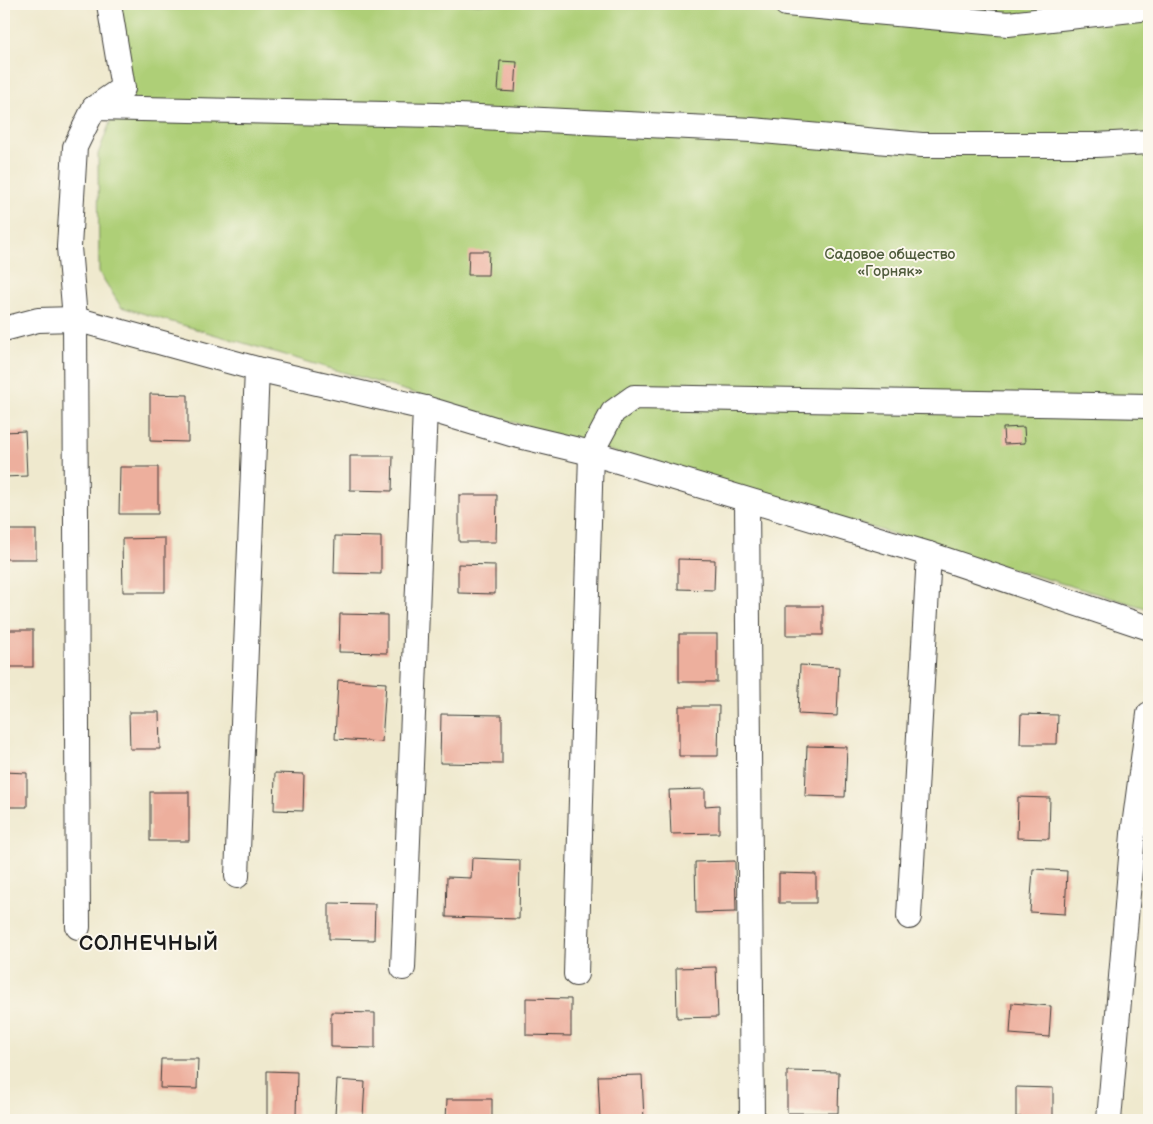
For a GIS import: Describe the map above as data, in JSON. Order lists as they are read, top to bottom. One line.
{"districts":["СОЛНЕЧНЫЙ"],"parks":["Садовое общество «Горняк»"]}
